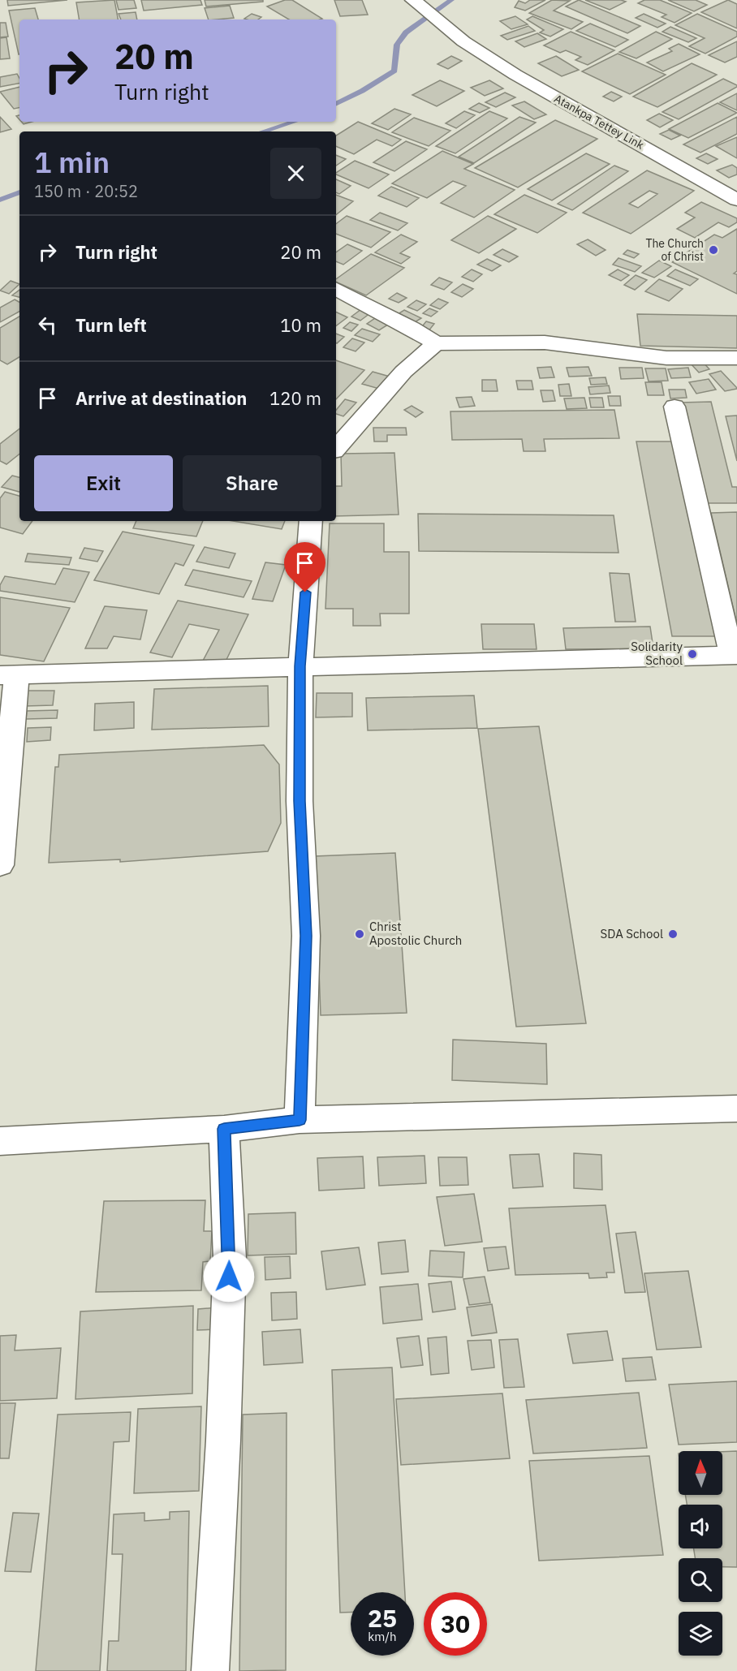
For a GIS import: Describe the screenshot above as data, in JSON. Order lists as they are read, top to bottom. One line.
{"streets":{"street":["Atankpa Tettey Link"]},"places":["The Church of Christ","Solidarity School","Christ Apostolic Church","SDA School"],"north":"top","page":{"turn":["20 m","Turn right"],"heading":["1 min","150 m · 20:52"],"list":[{"name":"Turn right","value":"20 m"},{"name":"Turn left","value":"10 m"},{"name":"Arrive at destination","value":"120 m"}],"buttons":["Exit","Share"],"speed":"25 km/h","limit":"30"}}
